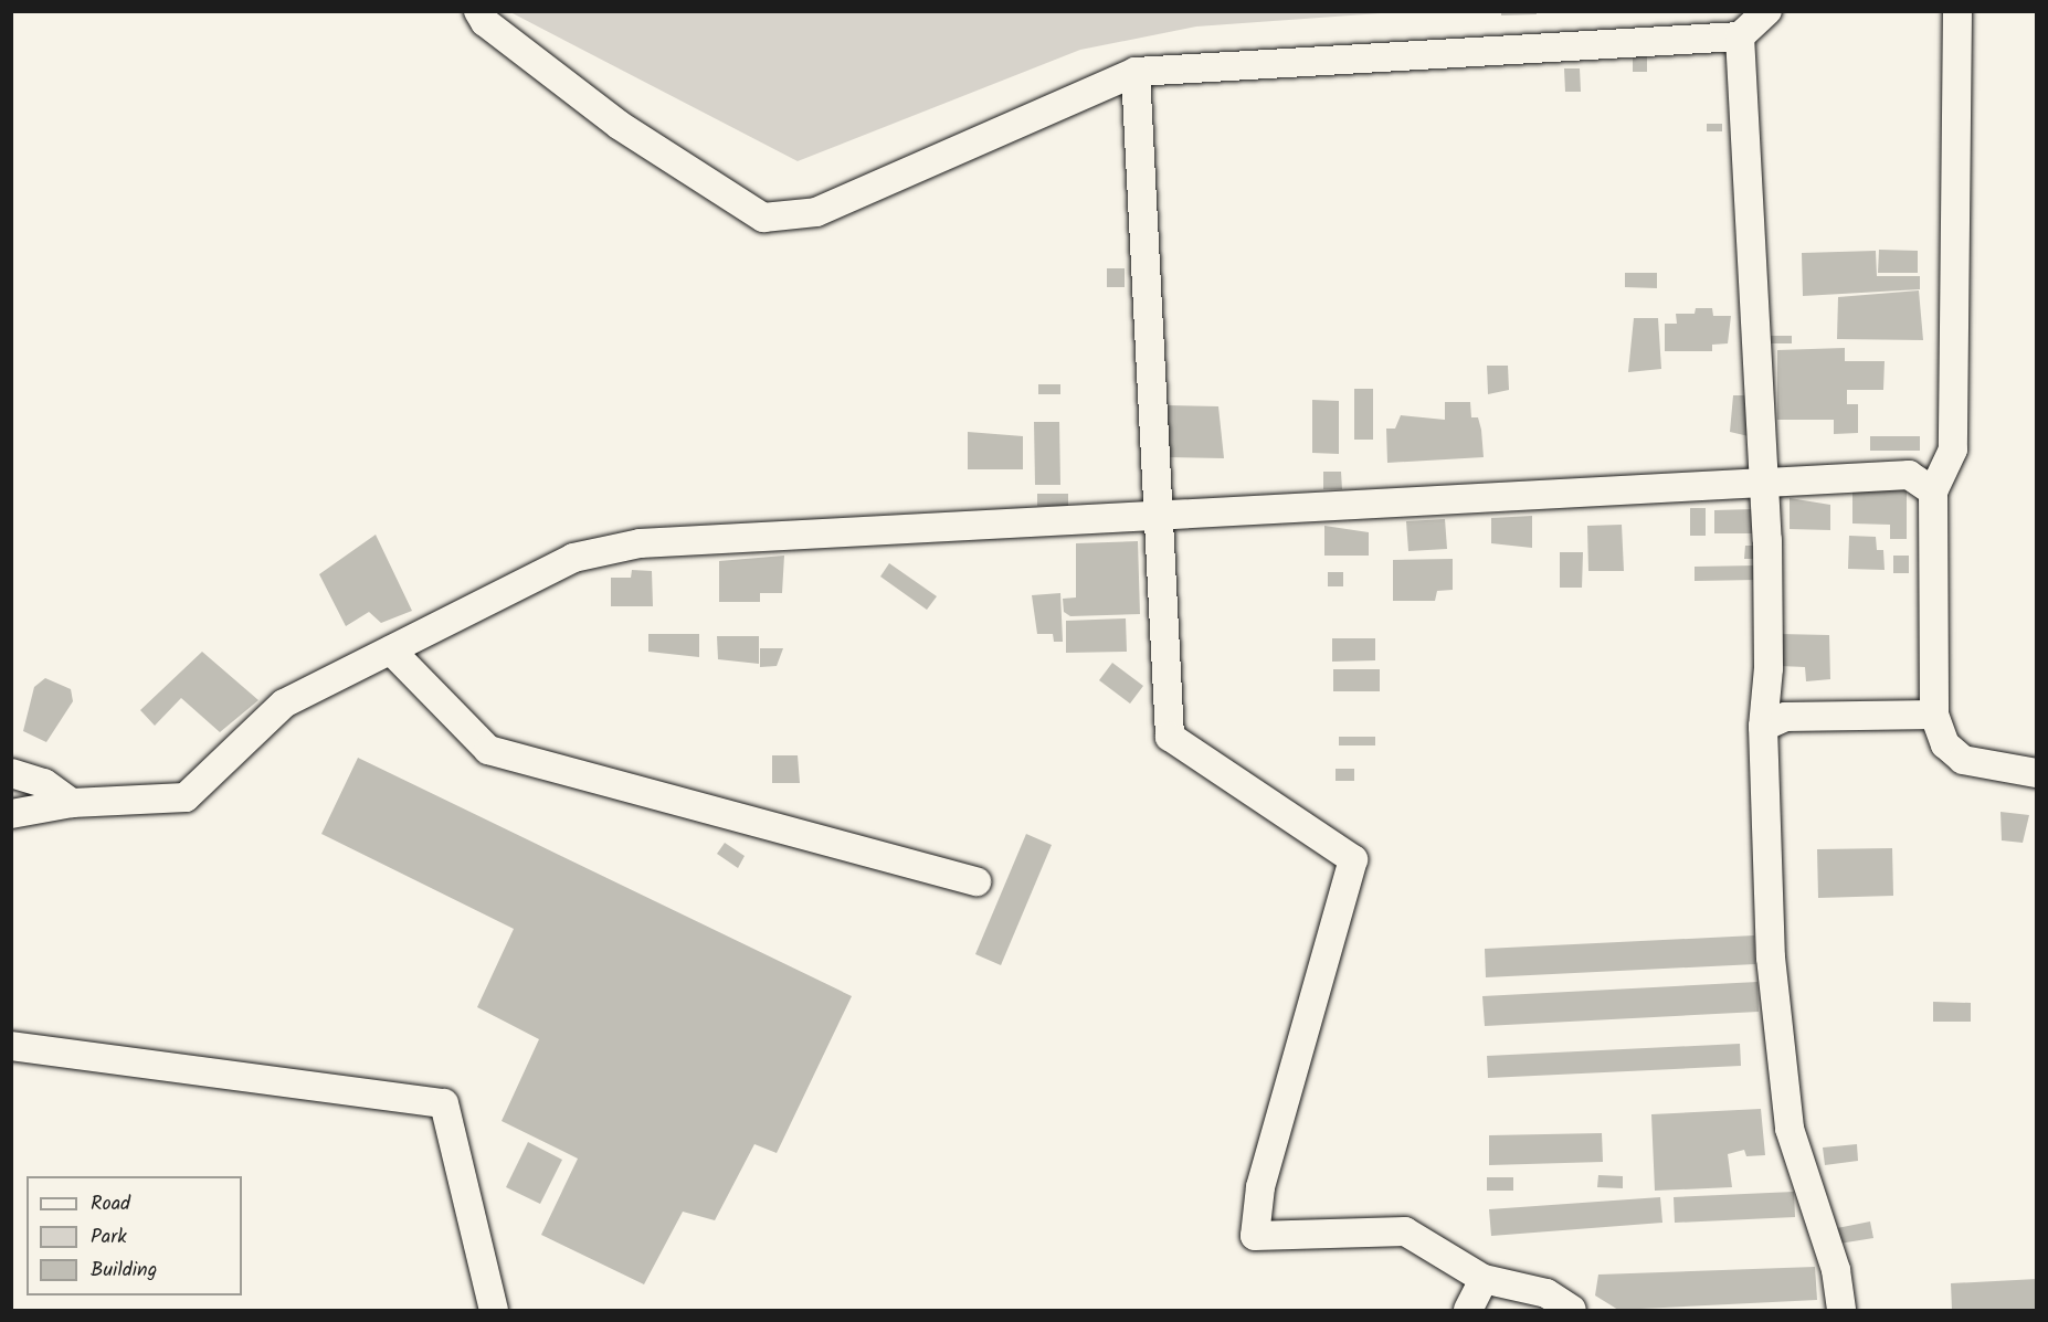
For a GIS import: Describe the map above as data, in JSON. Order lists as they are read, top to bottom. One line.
{"legend":["Road","Park","Building"]}
